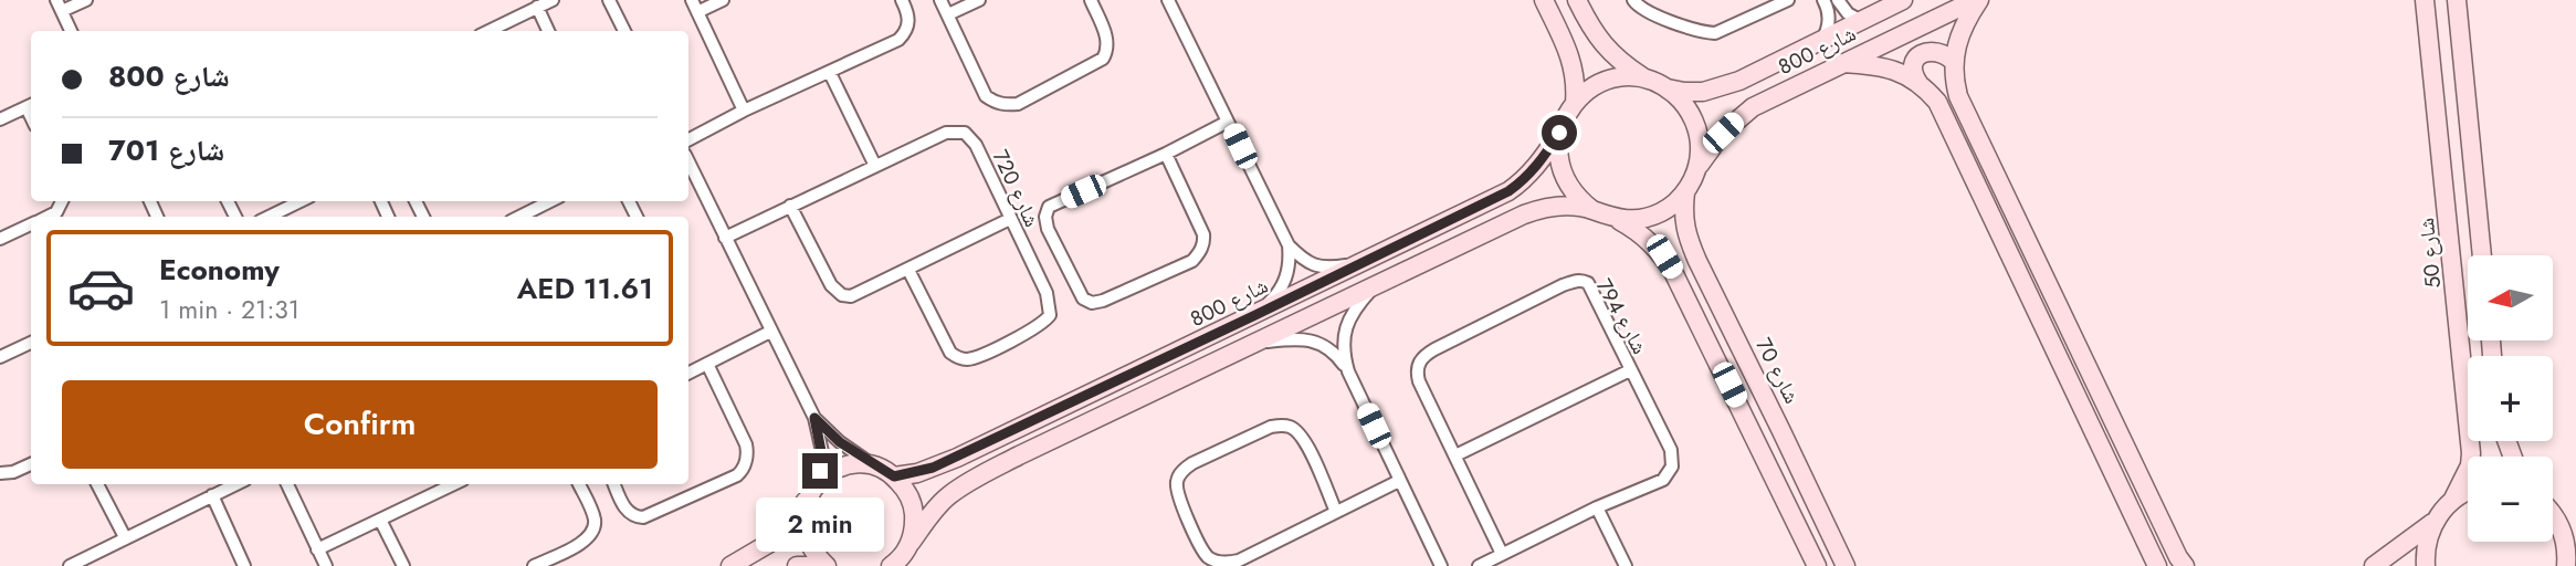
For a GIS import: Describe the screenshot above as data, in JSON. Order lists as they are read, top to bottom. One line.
{"streets":{"street":["شارع 800","شارع 720","شارع 50","شارع 794","شارع 70"]},"crossings":[["شارع 800","شارع 70"]],"north":"left","page":{"banner":["شارع 800","شارع 701"],"list":[{"name":"Economy","note":"1 min · 21:31","value":"AED 11.61"}],"map_buttons":["+","−"],"buttons":"Confirm","bubble":"2 min"}}
